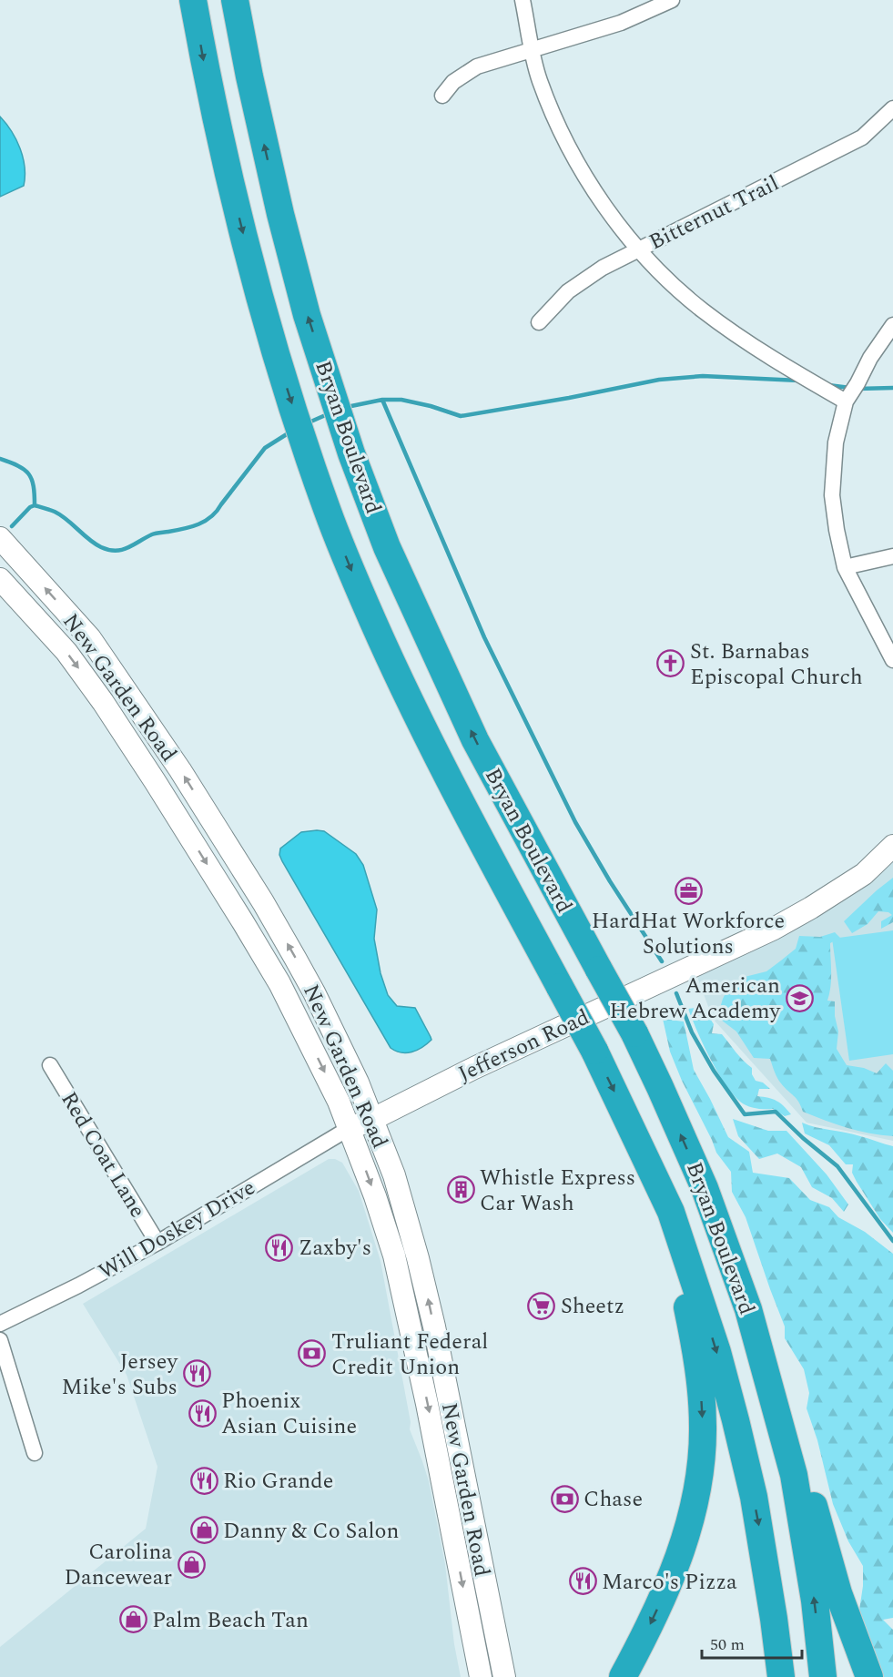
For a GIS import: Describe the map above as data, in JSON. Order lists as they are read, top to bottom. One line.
{"streets":{"highway":["Bryan Boulevard"],"main road":["New Garden Road","Jefferson Road"],"street":["Bitternut Trail","Red Coat Lane","Will Doskey Drive"]},"crossings":[["New Garden Road","Jefferson Road"],["New Garden Road","Will Doskey Drive"],["Jefferson Road","Will Doskey Drive"],["Red Coat Lane","Will Doskey Drive"]],"places":{"church":["St. Barnabas Episcopal Church"],"office":["HardHat Workforce Solutions"],"school or university":["American Hebrew Academy"],"building":["Whistle Express Car Wash"],"restaurant":["Zaxby's","Jersey Mike's Subs","Phoenix Asian Cuisine","Rio Grande","Marco's Pizza"],"supermarket":["Sheetz"],"bank":["Truliant Federal Credit Union","Chase"],"shop":["Danny & Co Salon","Carolina Dancewear","Palm Beach Tan"]},"scale_bar":"50 m"}
